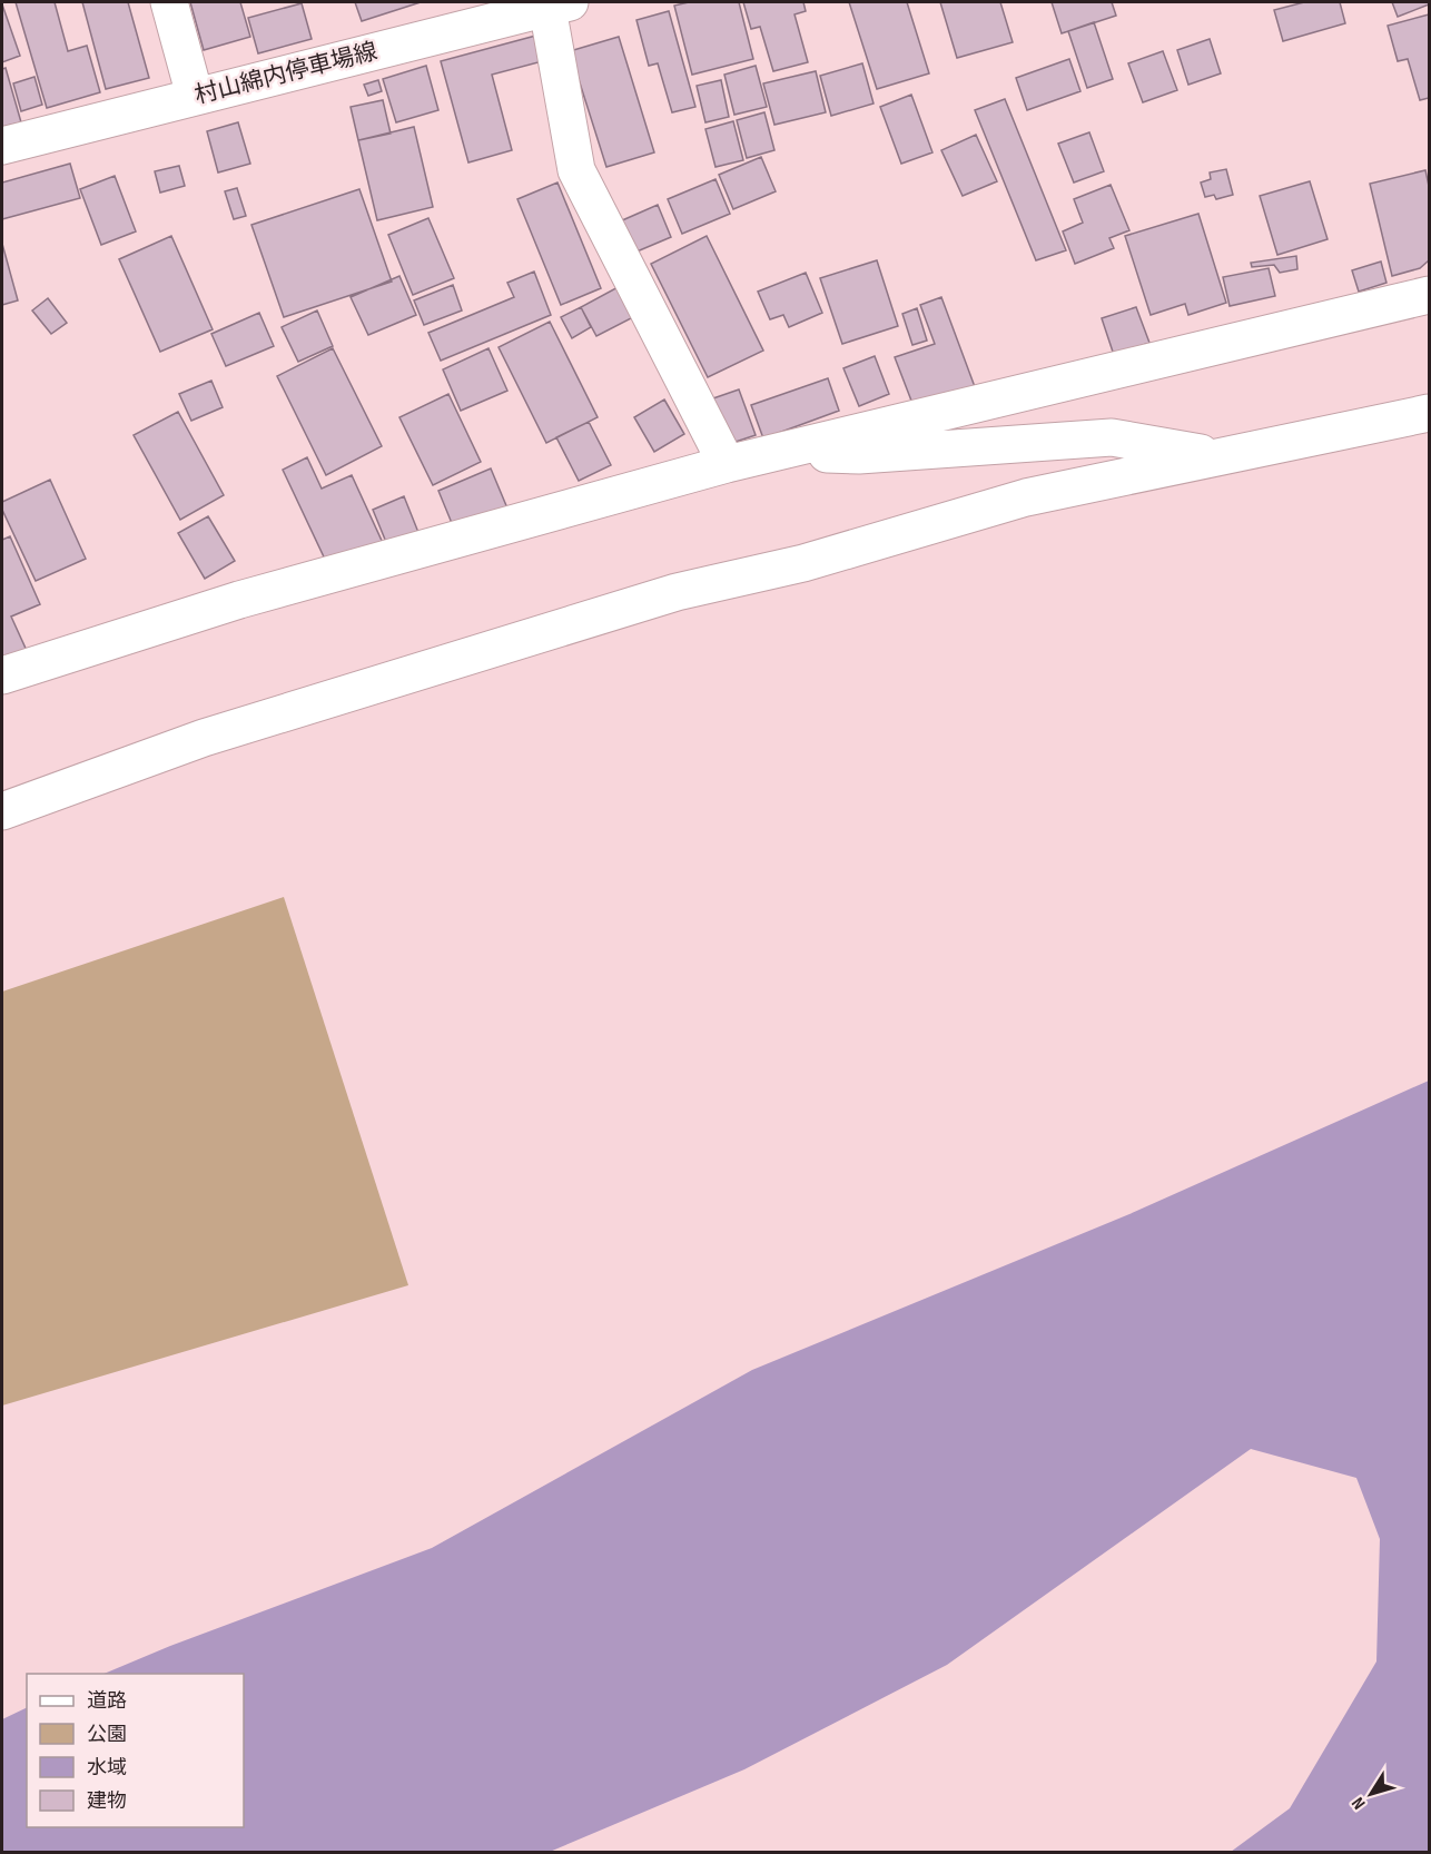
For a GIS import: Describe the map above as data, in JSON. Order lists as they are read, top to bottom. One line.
{"streets":{"street":["村山綿内停車場線"]},"legend":["道路","公園","水域","建物"],"north":"bottom left"}
